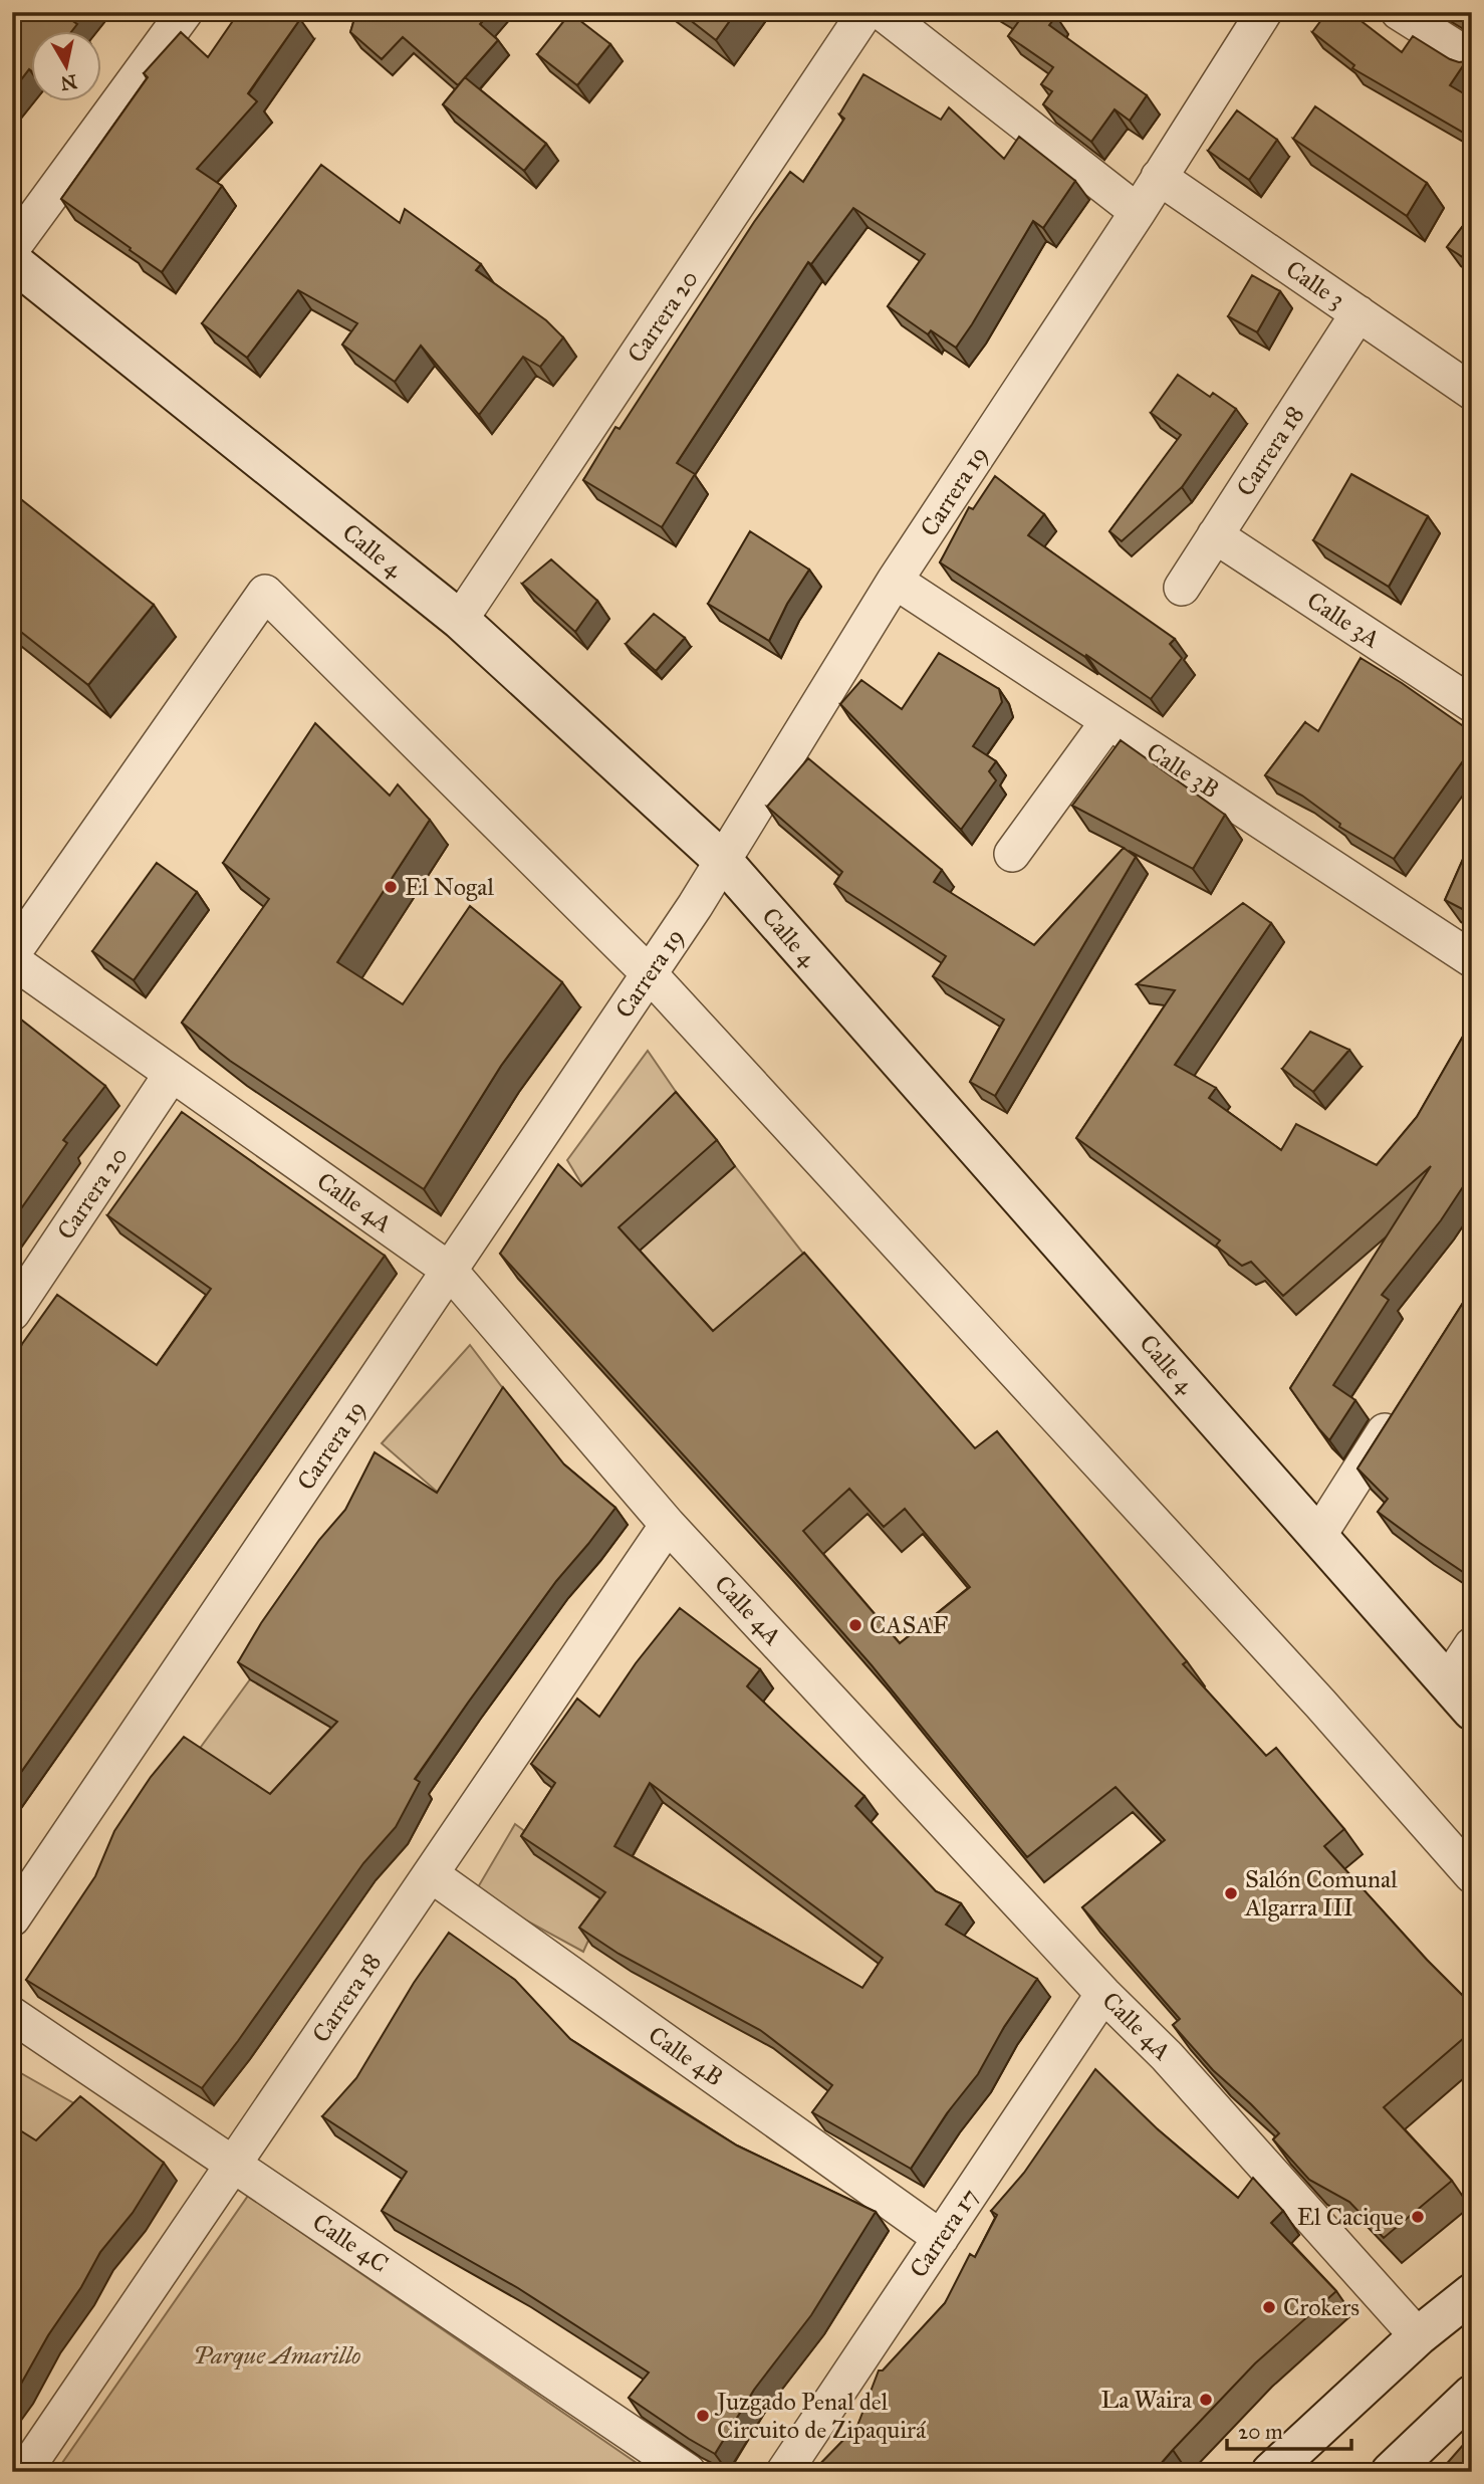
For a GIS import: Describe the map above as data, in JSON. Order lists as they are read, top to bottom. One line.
{"streets":{"main road":["Calle 4"],"street":["Calle 3","Carrera 20","Carrera 18","Carrera 19","Calle 3A","Calle 3B","Calle 4A","Calle 4B","Carrera 17","Calle 4C"]},"crossings":[["Calle 3","Carrera 18"],["Calle 3","Carrera 19"],["Carrera 20","Calle 4"],["Carrera 20","Calle 4A"],["Carrera 18","Calle 3A"],["Carrera 18","Calle 4A"],["Carrera 18","Calle 4B"],["Carrera 18","Calle 4C"],["Carrera 19","Calle 4"],["Carrera 19","Calle 3B"],["Carrera 19","Calle 4A"],["Calle 4A","Carrera 17"],["Calle 4B","Carrera 17"]],"parks":["Parque Amarillo"],"places":["El Nogal","CASAF","Salón Comunal Algarra III","El Cacique","Crokers","La Waira","Juzgado Penal del Circuito de Zipaquirá"],"scale_bar":"20 m","north":"bottom"}
